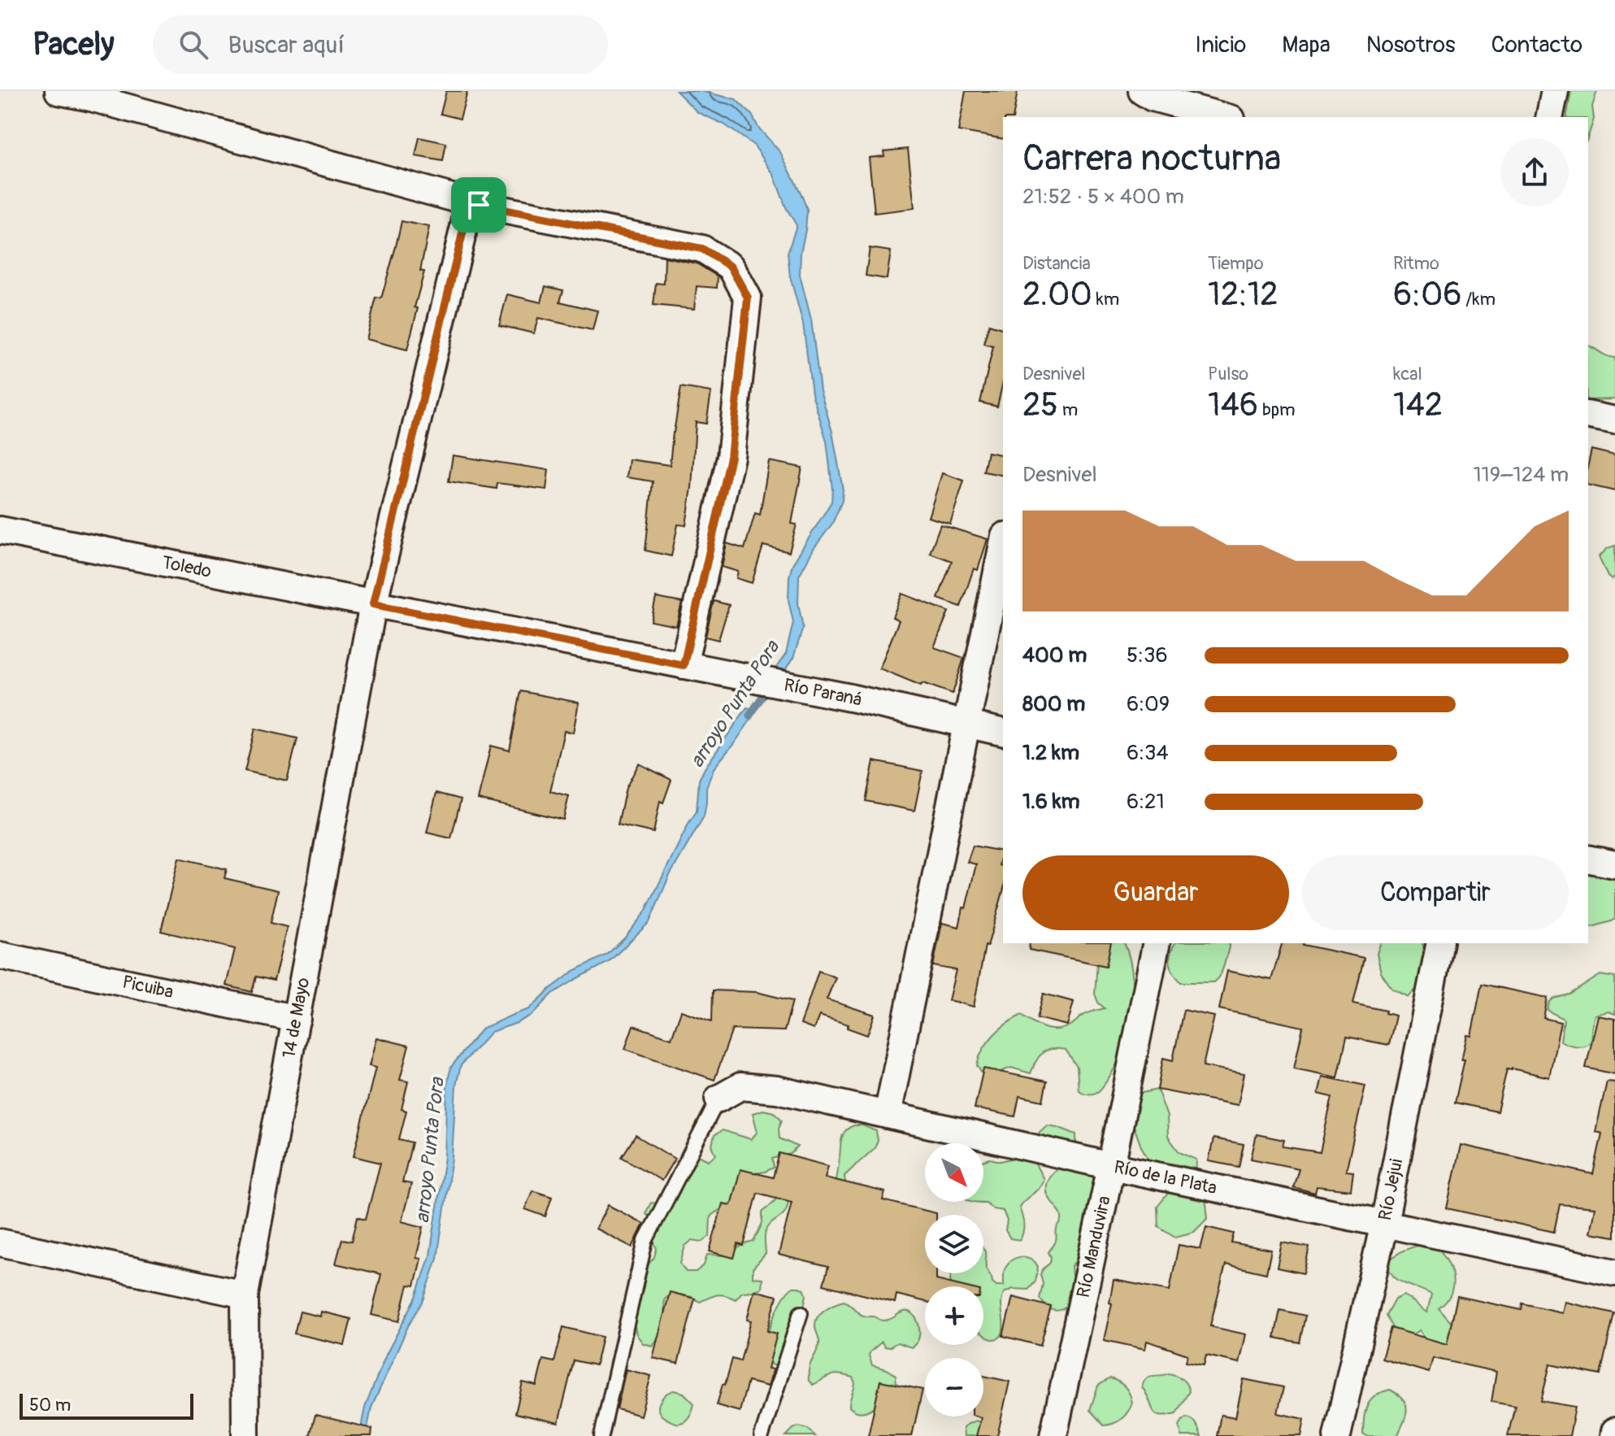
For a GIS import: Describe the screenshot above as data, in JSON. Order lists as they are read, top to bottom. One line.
{"streets":{"street":["Toledo","Río Paraná","Picuiba","14 de Mayo","Río de la Plata","Río Jejui","Río Manduvira"]},"crossings":[["Toledo","Río Paraná"],["Toledo","14 de Mayo"],["Río Paraná","14 de Mayo"],["Picuiba","14 de Mayo"],["Río de la Plata","Río Jejui"],["Río de la Plata","Río Manduvira"]],"water":["arroyo Punta Pora"],"scale_bar":"50 m","north":"bottom right","page":{"header":"Pacely","search":"Buscar aquí","nav":["Inicio","Mapa","Nosotros","Contacto"],"heading":["Carrera nocturna","21:52 · 5 × 400 m"],"stats":[["Distancia","2.00 km"],["Tiempo","12:12"],["Ritmo","6:06 /km"],["Desnivel","25 m"],["Pulso","146 bpm"],["kcal","142"]],"chart":["Desnivel","119–124 m"],"list":[{"name":"400 m","note":"5:36"},{"name":"800 m","note":"6:09"},{"name":"1.2 km","note":"6:34"},{"name":"1.6 km","note":"6:21"}],"buttons":["Guardar","Compartir"],"map_buttons":["+","−"],"scale":"50 m"}}
